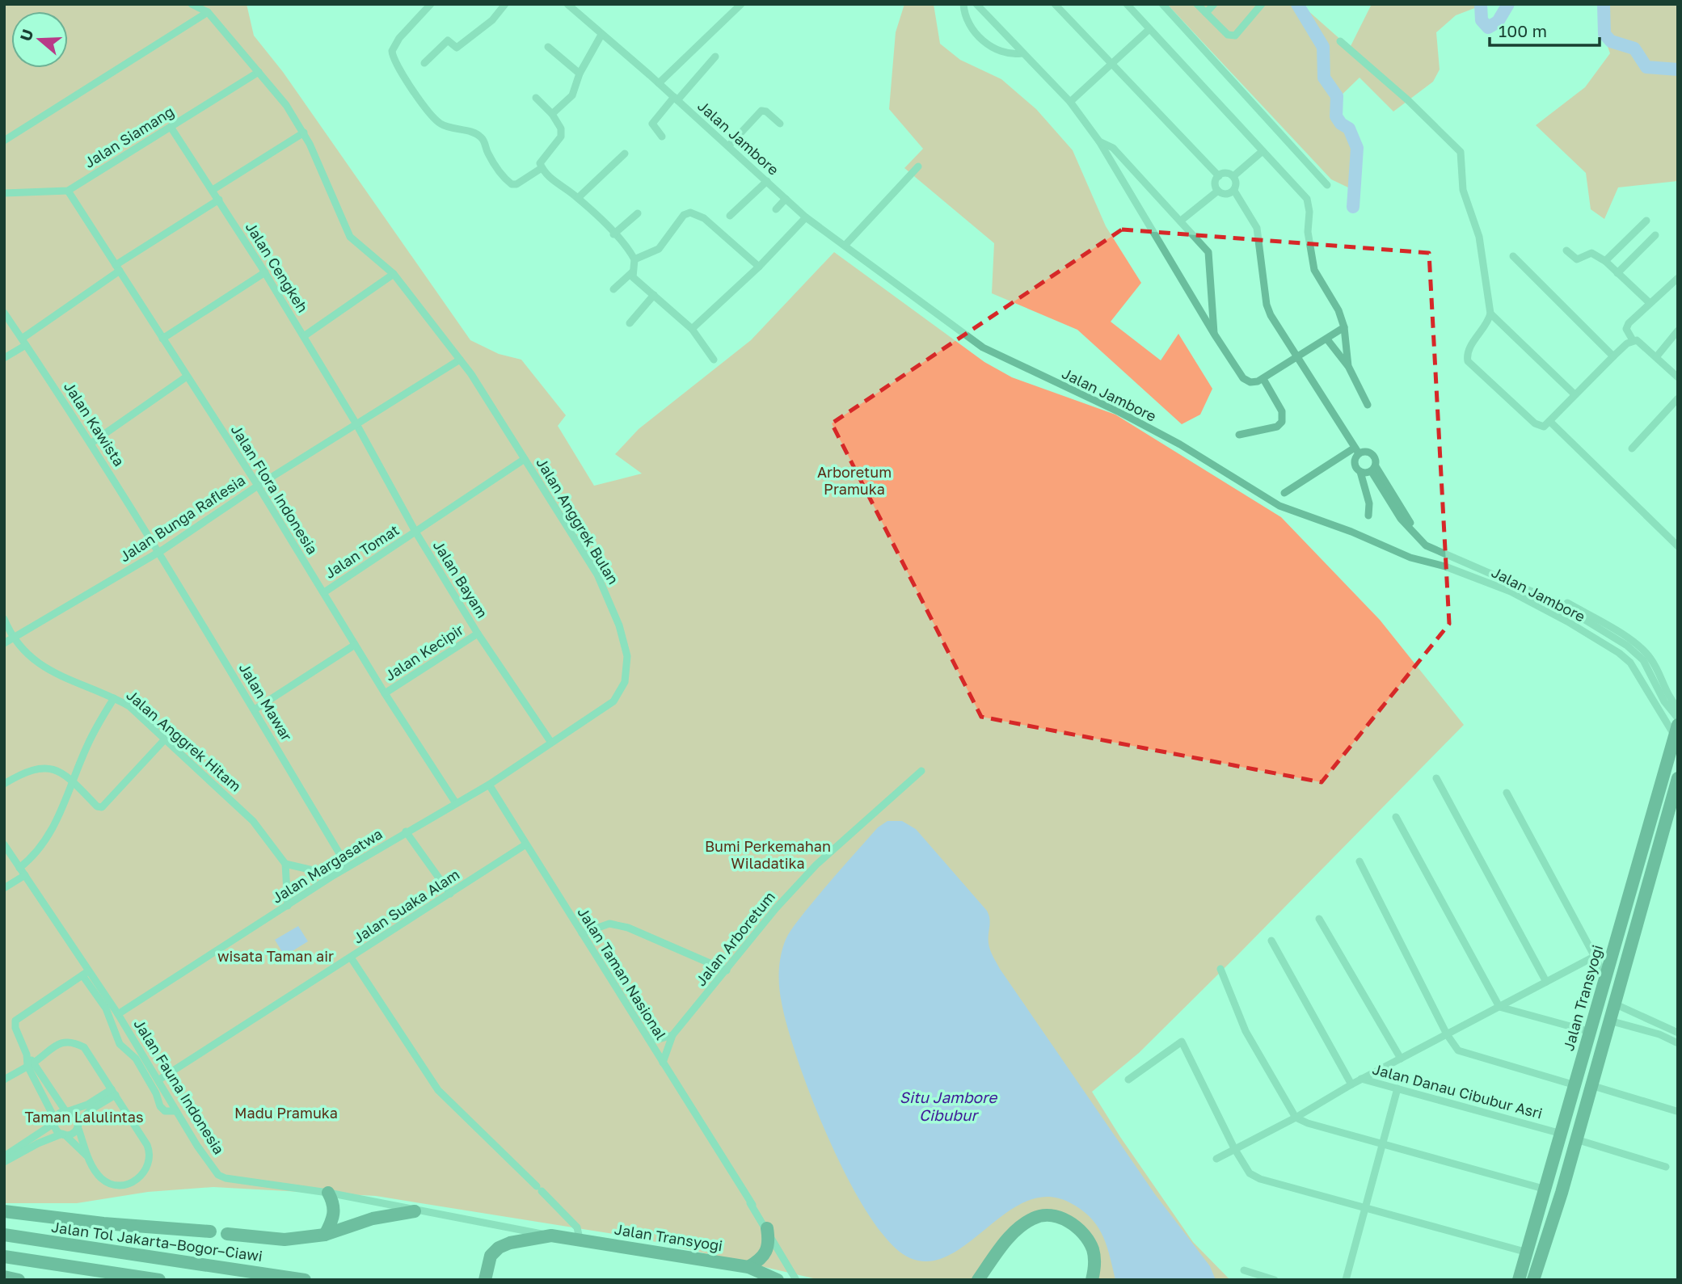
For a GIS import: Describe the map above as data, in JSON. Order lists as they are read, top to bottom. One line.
{"streets":{"highway":["Jalan Transyogi","Jalan Tol Jakarta–Bogor–Ciawi"],"street":["Jalan Siamang","Jalan Jambore","Jalan Cengkeh","Jalan Kawista","Jalan Flora Indonesia","Jalan Bunga Raflesia","Jalan Anggrek Bulan","Jalan Tomat","Jalan Bayam","Jalan Kecipir","Jalan Mawar","Jalan Anggrek Hitam","Jalan Margasatwa","Jalan Suaka Alam","Jalan Arboretum","Jalan Taman Nasional","Jalan Fauna Indonesia","Jalan Danau Cibubur Asri"]},"crossings":[["Jalan Siamang","Jalan Cengkeh"],["Jalan Siamang","Jalan Flora Indonesia"],["Jalan Siamang","Jalan Anggrek Bulan"],["Jalan Jambore","Jalan Transyogi"],["Jalan Cengkeh","Jalan Bunga Raflesia"],["Jalan Cengkeh","Jalan Bayam"],["Jalan Kawista","Jalan Bunga Raflesia"],["Jalan Kawista","Jalan Mawar"],["Jalan Flora Indonesia","Jalan Bunga Raflesia"],["Jalan Flora Indonesia","Jalan Tomat"],["Jalan Flora Indonesia","Jalan Kecipir"],["Jalan Flora Indonesia","Jalan Margasatwa"],["Jalan Bunga Raflesia","Jalan Anggrek Bulan"],["Jalan Bunga Raflesia","Jalan Bayam"],["Jalan Bunga Raflesia","Jalan Mawar"],["Jalan Bunga Raflesia","Jalan Anggrek Hitam"],["Jalan Anggrek Bulan","Jalan Tomat"],["Jalan Anggrek Bulan","Jalan Bayam"],["Jalan Anggrek Bulan","Jalan Margasatwa"],["Jalan Tomat","Jalan Bayam"],["Jalan Bayam","Jalan Kecipir"],["Jalan Bayam","Jalan Margasatwa"],["Jalan Mawar","Jalan Margasatwa"],["Jalan Margasatwa","Jalan Taman Nasional"],["Jalan Margasatwa","Jalan Fauna Indonesia"],["Jalan Suaka Alam","Jalan Taman Nasional"],["Jalan Suaka Alam","Jalan Fauna Indonesia"],["Jalan Arboretum","Jalan Taman Nasional"],["Jalan Transyogi","Jalan Fauna Indonesia"],["Jalan Transyogi","Jalan Danau Cibubur Asri"]],"water":["Situ Jambore Cibubur"],"parks":["Arboretum Pramuka","Bumi Perkemahan Wiladatika","wisata Taman air","Madu Pramuka","Taman Lalulintas"],"scale_bar":"100 m","north":"left"}
